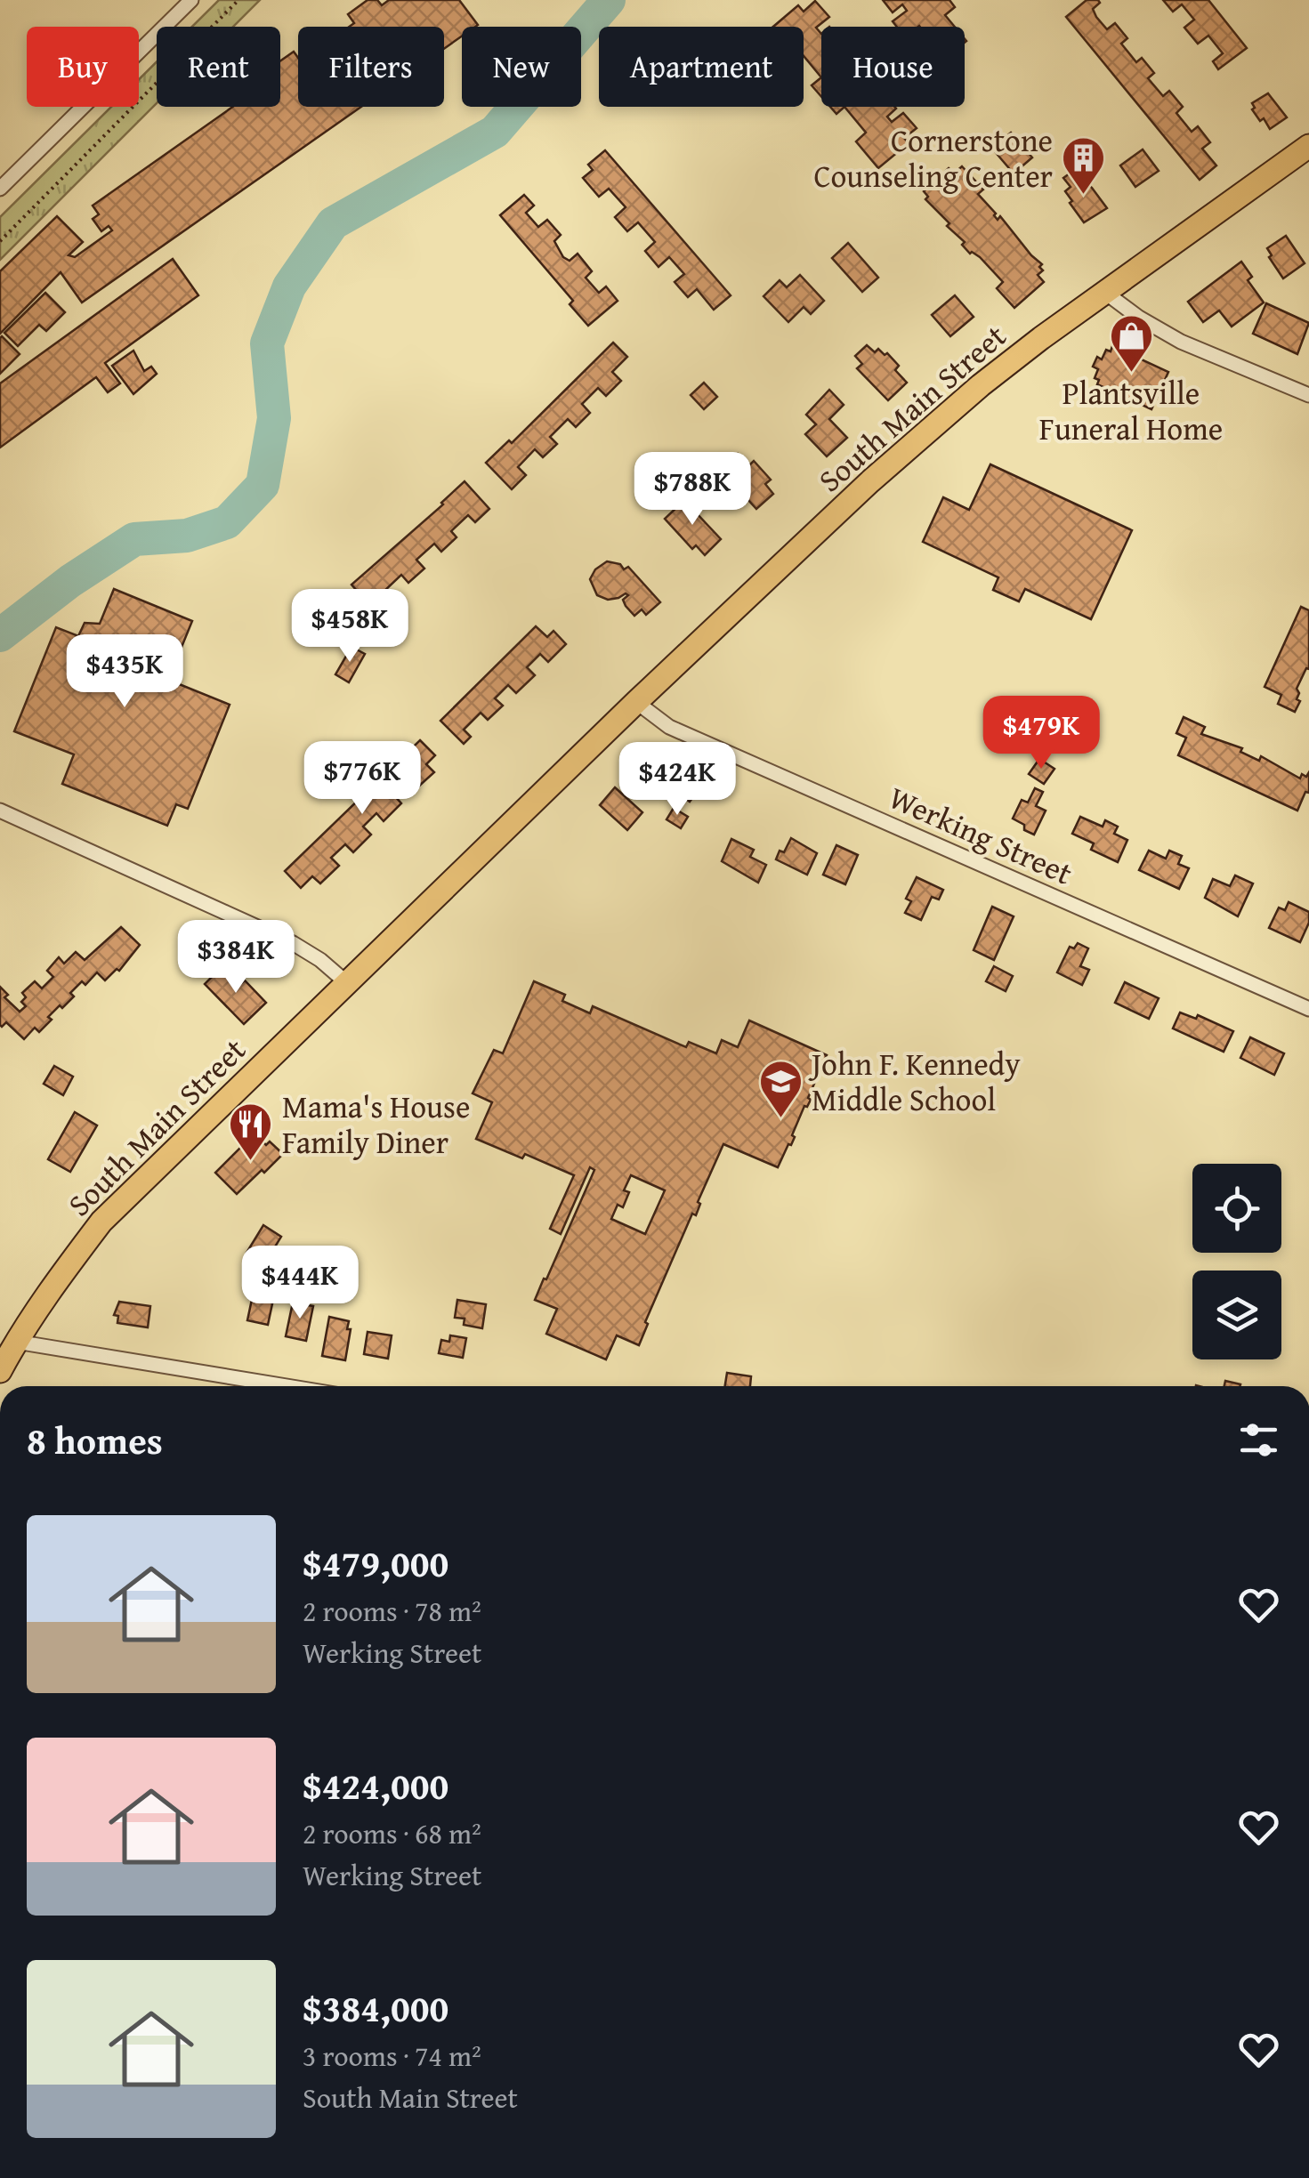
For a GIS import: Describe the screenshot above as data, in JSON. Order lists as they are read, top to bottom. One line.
{"streets":{"highway":["South Main Street"],"street":["Werking Street"]},"crossings":[["South Main Street","Werking Street"]],"places":{"building":["Cornerstone Counseling Center"],"shop":["Plantsville Funeral Home"],"school or university":["John F. Kennedy Middle School"],"restaurant":["Mama's House Family Diner"]},"page":{"chip":["Buy","Rent","Filters","New","Apartment","House"],"price":["$788K","$458K","$435K","$479K","$776K","$424K","$384K","$444K"],"heading":"8 homes","list":[{"name":"$479,000","note":"2 rooms · 78 m² · Werking Street"},{"name":"$424,000","note":"2 rooms · 68 m² · Werking Street"},{"name":"$384,000","note":"3 rooms · 74 m² · South Main Street"}]}}
